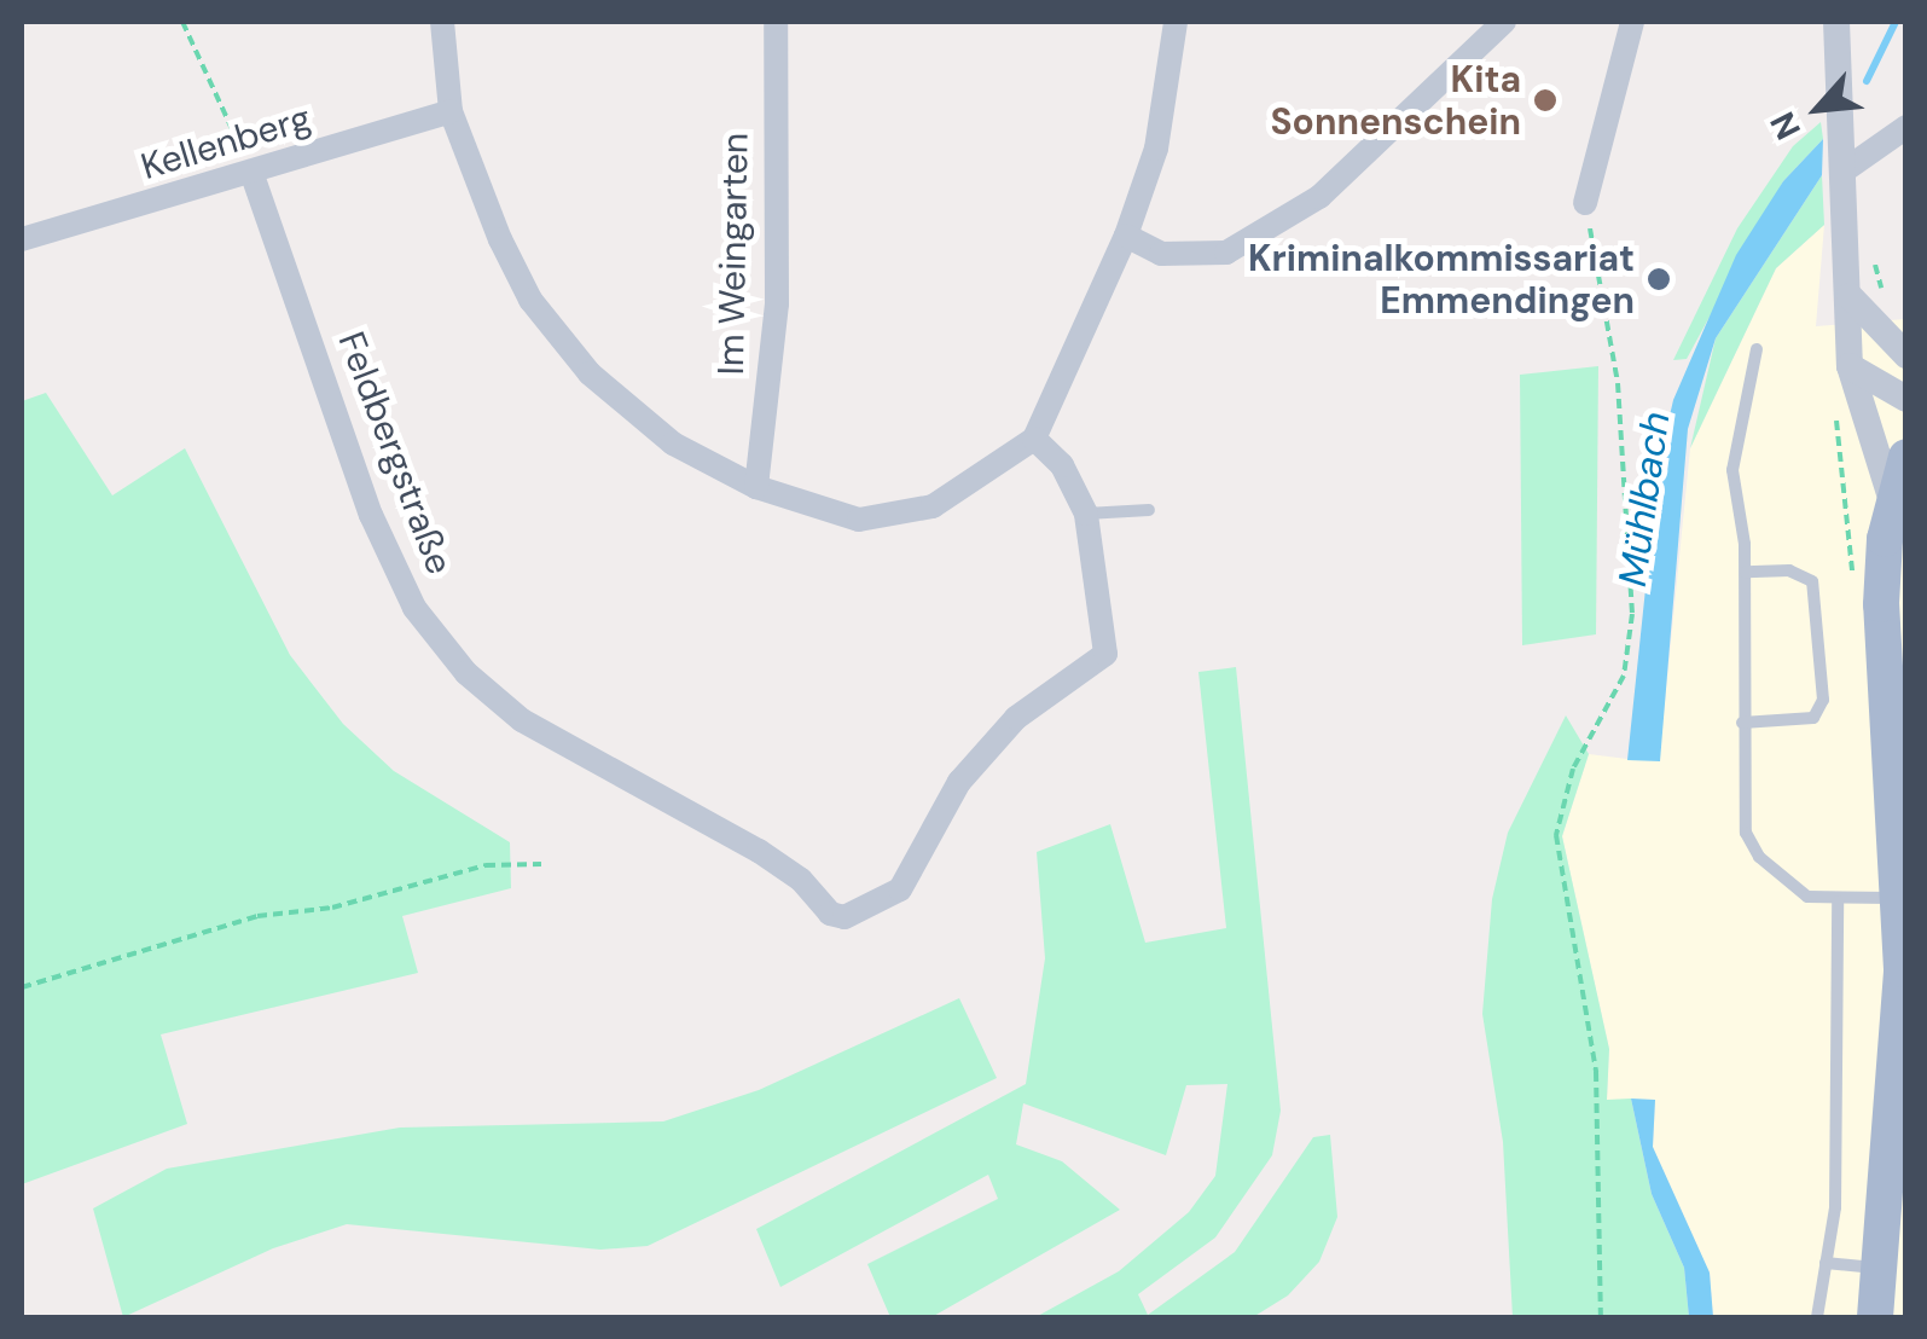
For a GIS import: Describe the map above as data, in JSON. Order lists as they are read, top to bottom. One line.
{"streets":{"street":["Kellenberg","Im Weingarten","Feldbergstraße"]},"crossings":[["Kellenberg","Feldbergstraße"]],"water":["Mühlbach"],"places":["Kita Sonnenschein","Kriminalkommissariat Emmendingen"],"north":"bottom left"}
